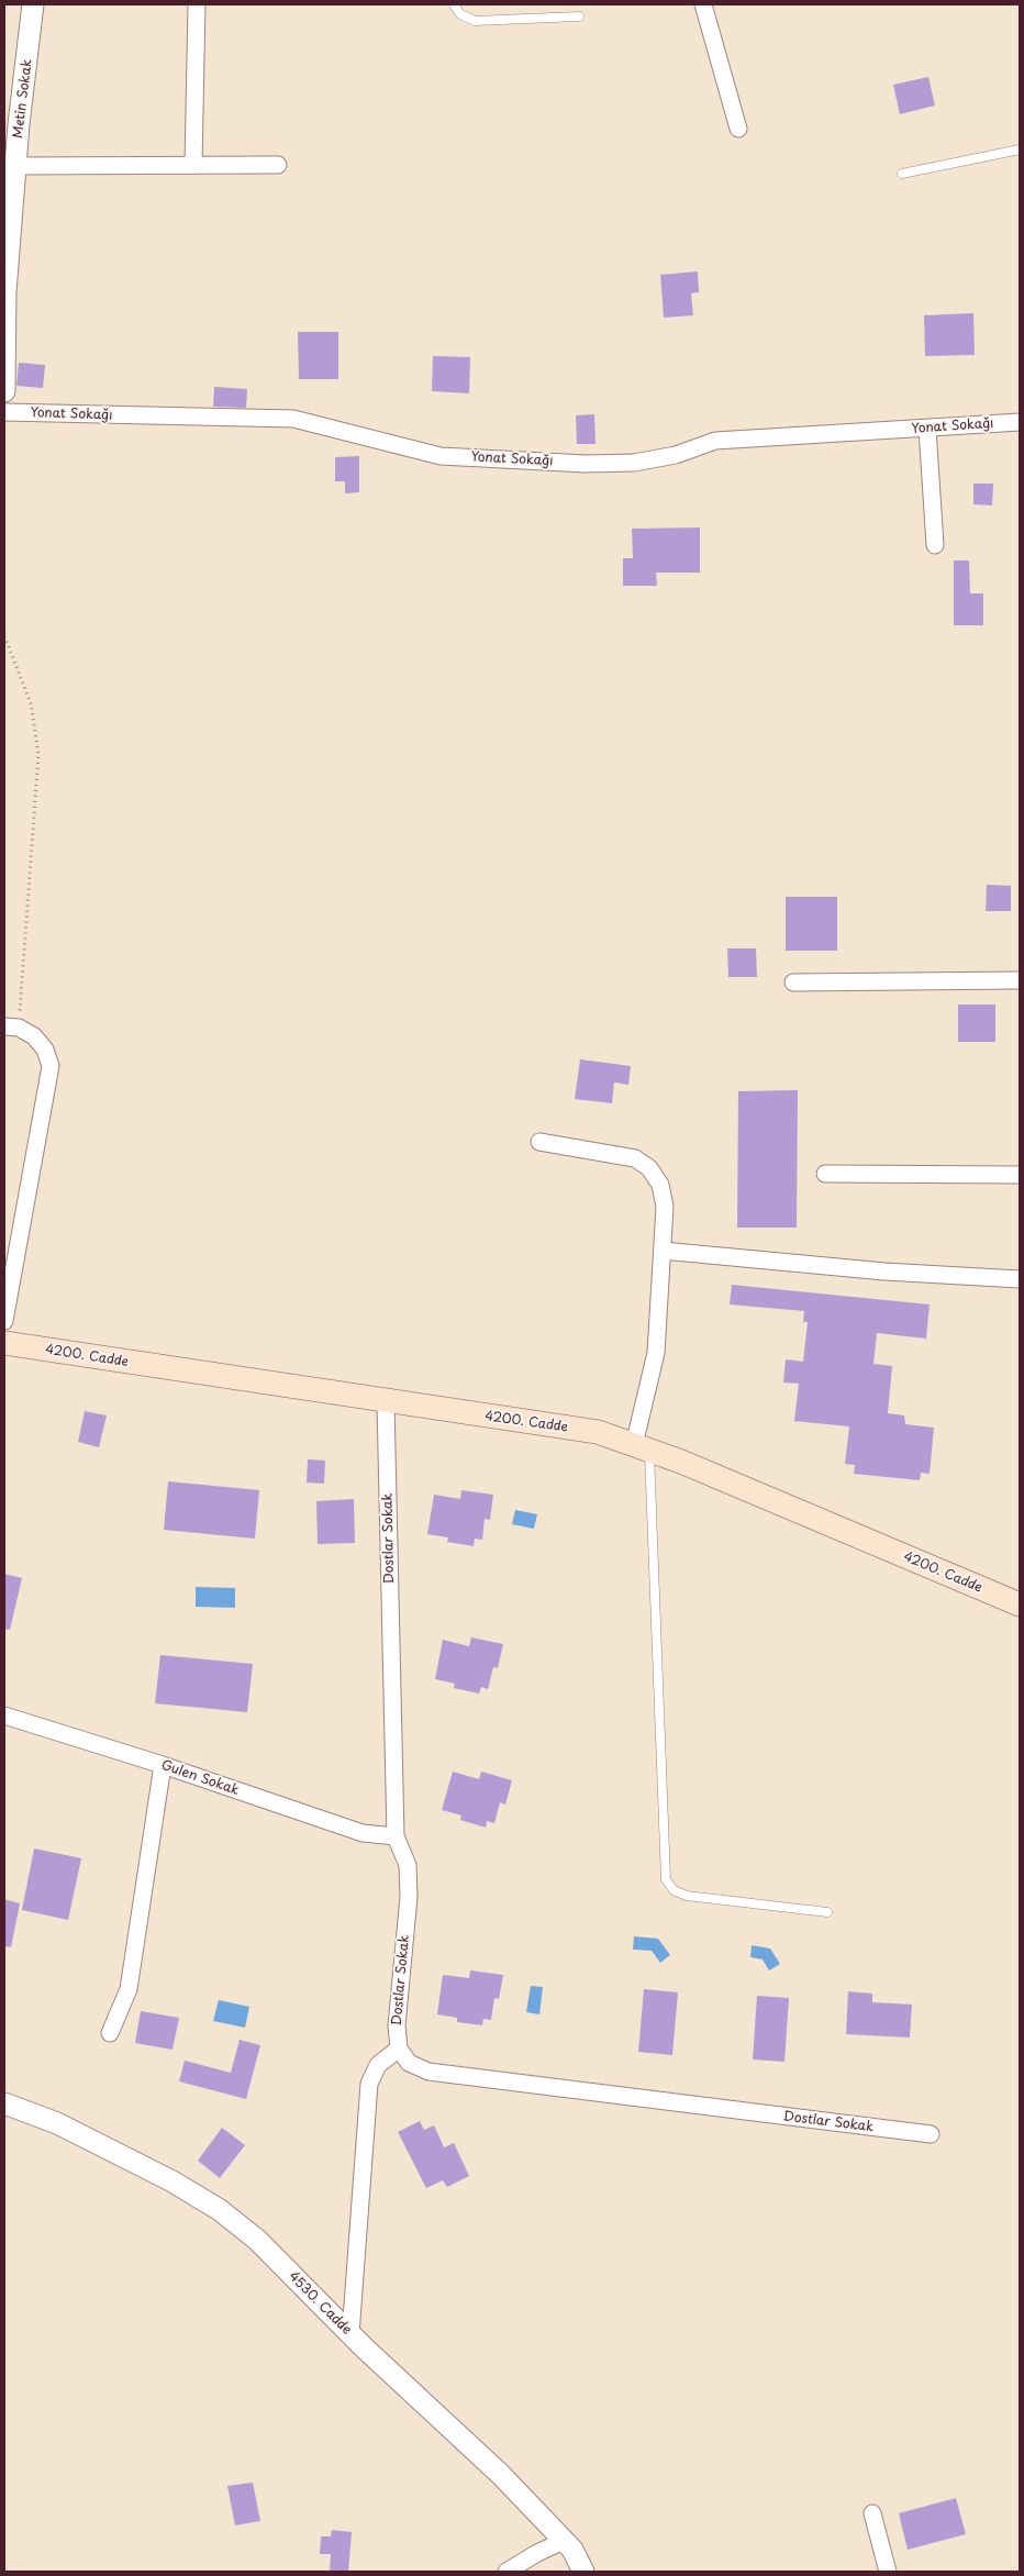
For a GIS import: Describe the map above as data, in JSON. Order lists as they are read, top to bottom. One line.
{"streets":{"main road":["4200. Cadde"],"street":["Metin Sokak","Yonat Sokağı","Dostlar Sokak","Gulen Sokak","4530. Cadde"]},"crossings":[["4200. Cadde","Dostlar Sokak"],["Dostlar Sokak","Gulen Sokak"]]}
